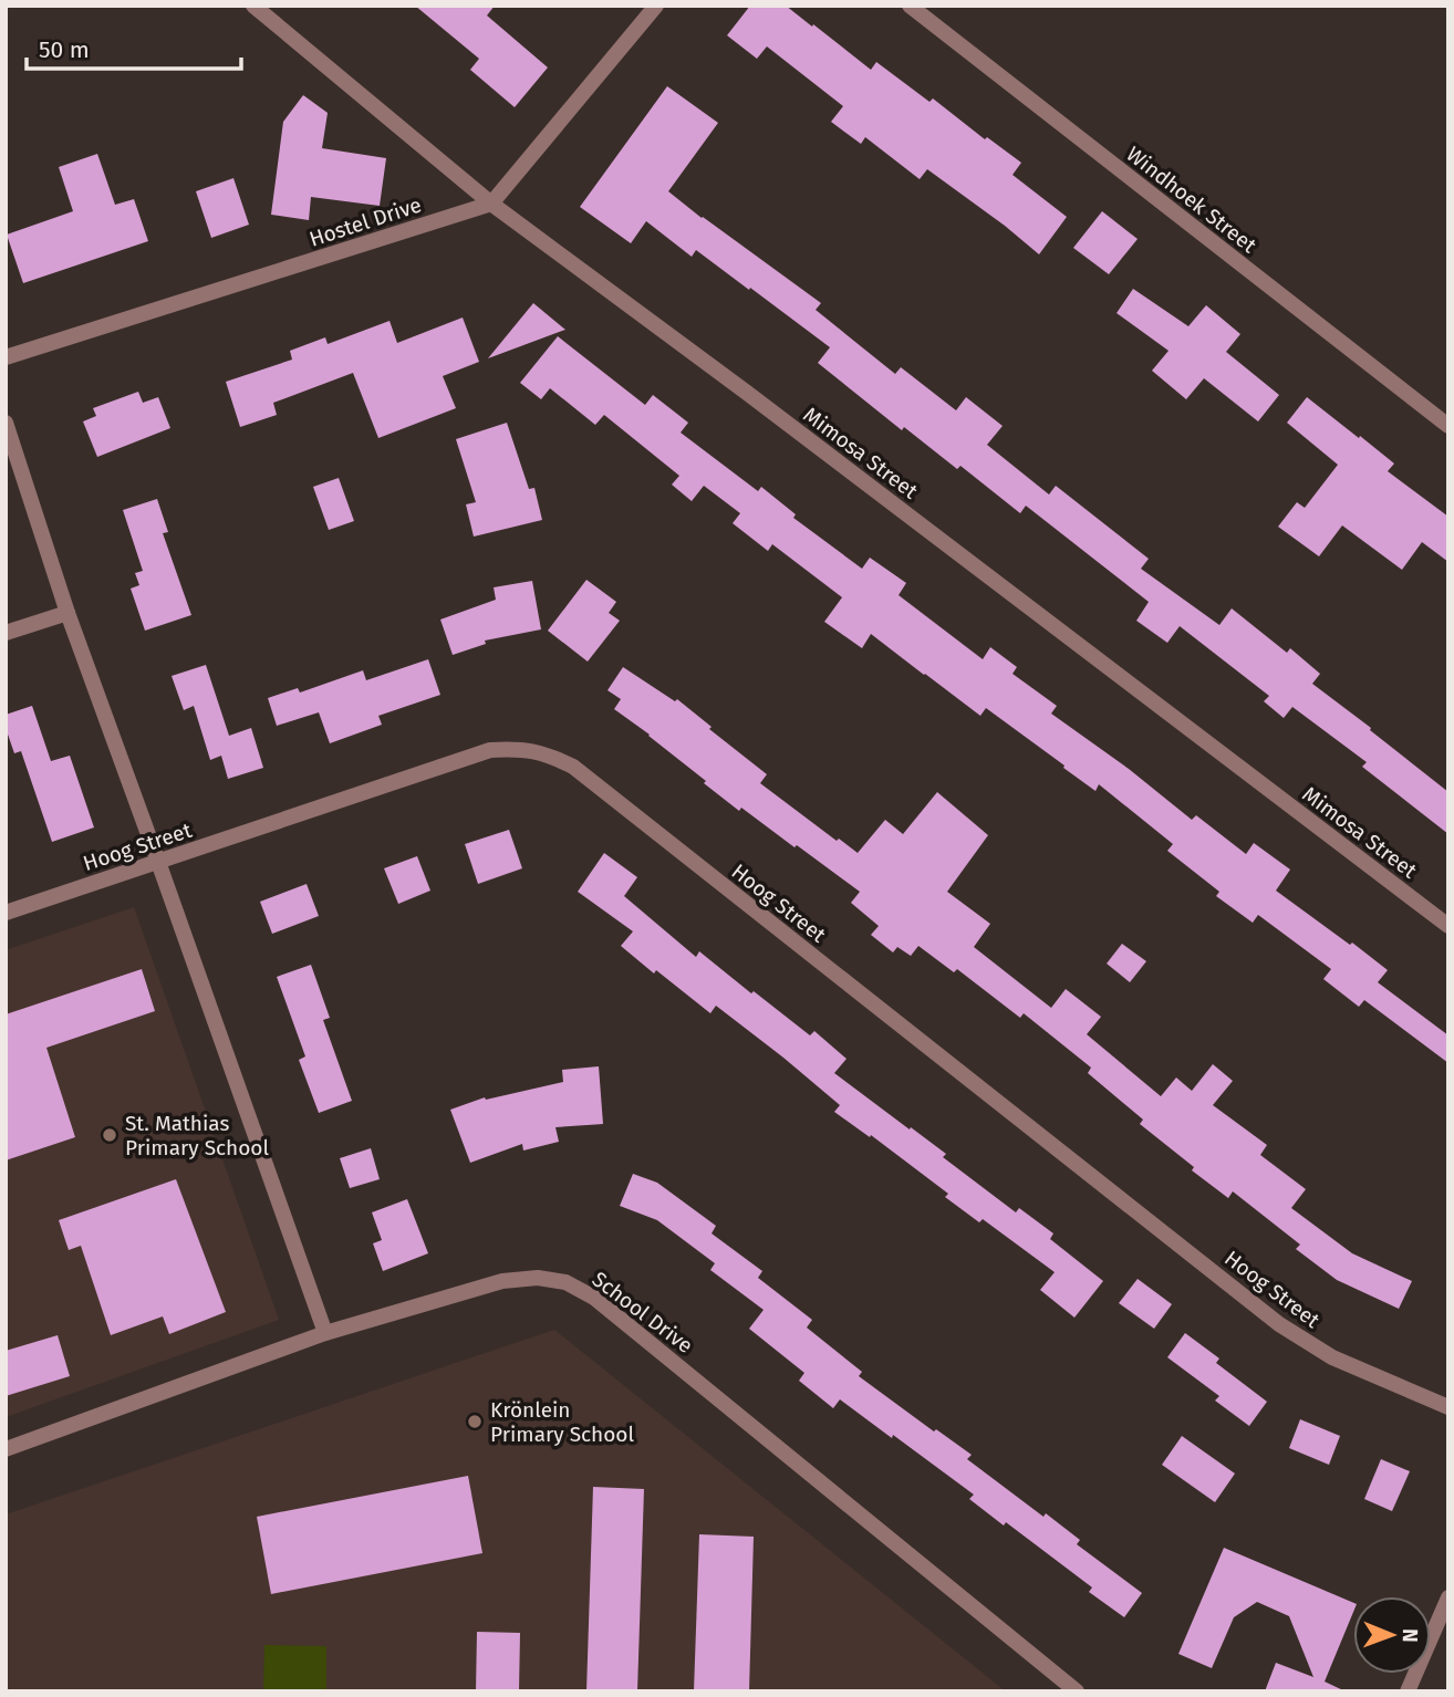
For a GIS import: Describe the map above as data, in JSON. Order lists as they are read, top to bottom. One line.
{"streets":{"street":["Windhoek Street","Hostel Drive","Mimosa Street","Hoog Street","School Drive"]},"crossings":[["Hostel Drive","Mimosa Street"]],"places":["St. Mathias Primary School","Krönlein Primary School"],"scale_bar":"50 m","north":"right"}
